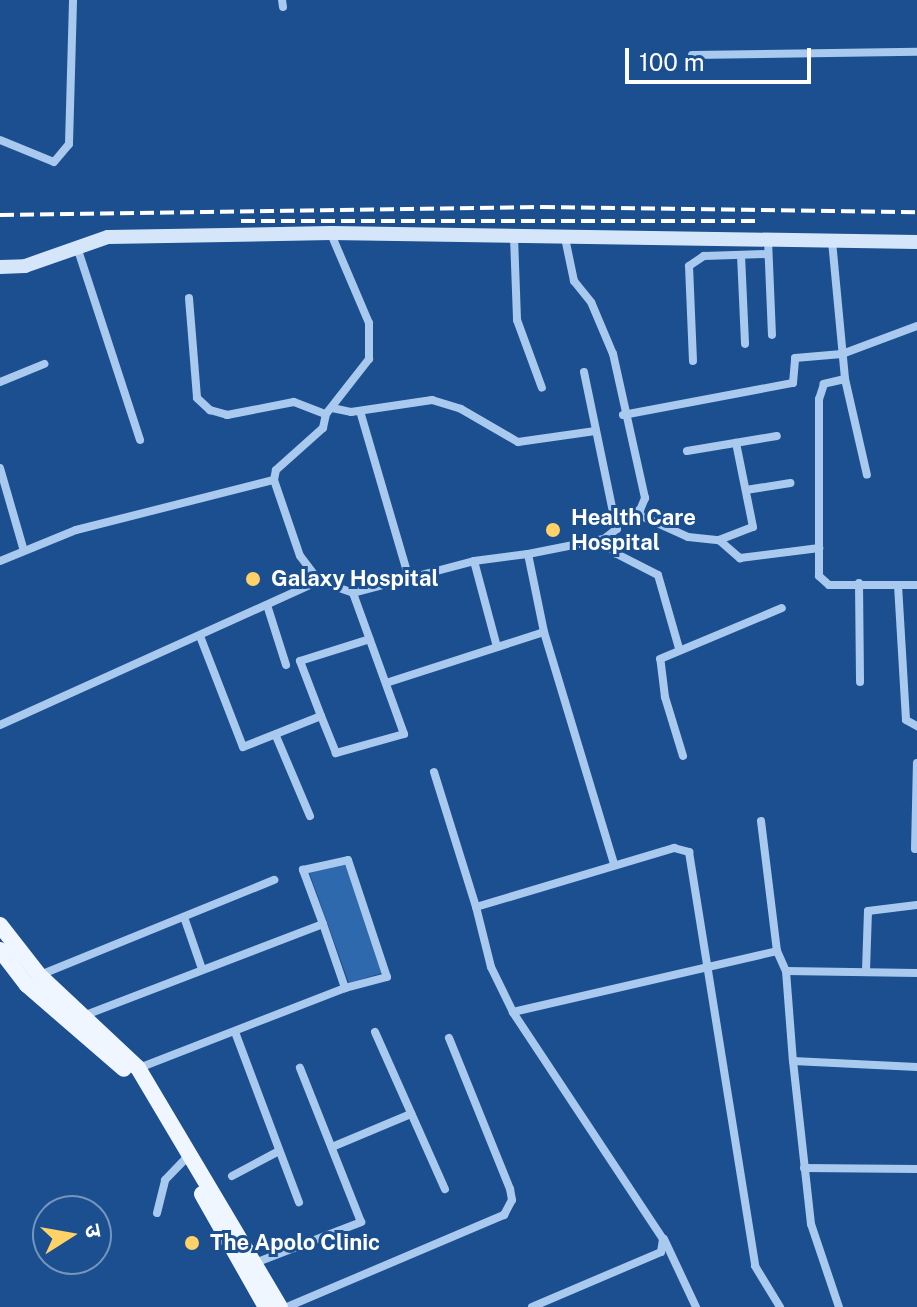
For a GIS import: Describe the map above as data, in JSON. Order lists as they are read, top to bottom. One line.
{"places":["Health Care Hospital","Galaxy Hospital","The Apolo Clinic"],"scale_bar":"100 m","north":"right"}
